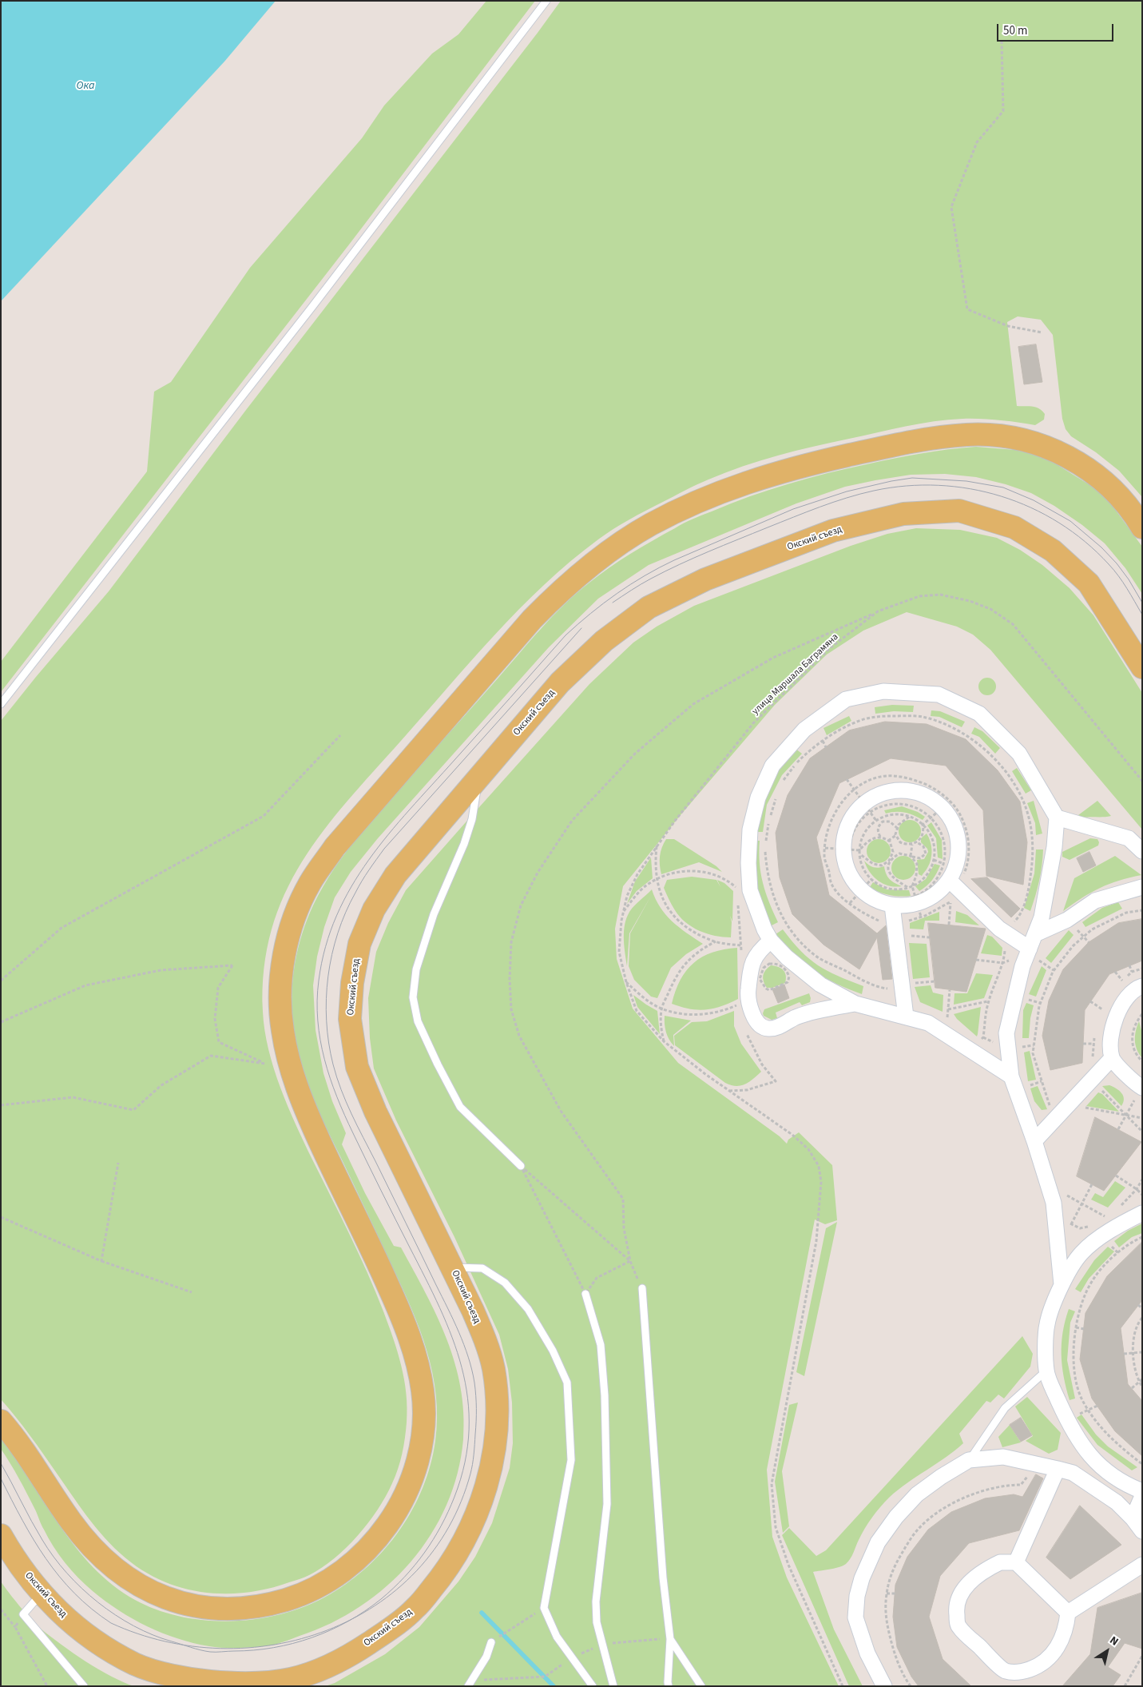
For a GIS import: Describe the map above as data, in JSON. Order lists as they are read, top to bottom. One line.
{"streets":{"main road":["Окский съезд"],"path":["улица Маршала Баграмяна"]},"water":["Ока"],"scale_bar":"50 m","north":"top right"}
